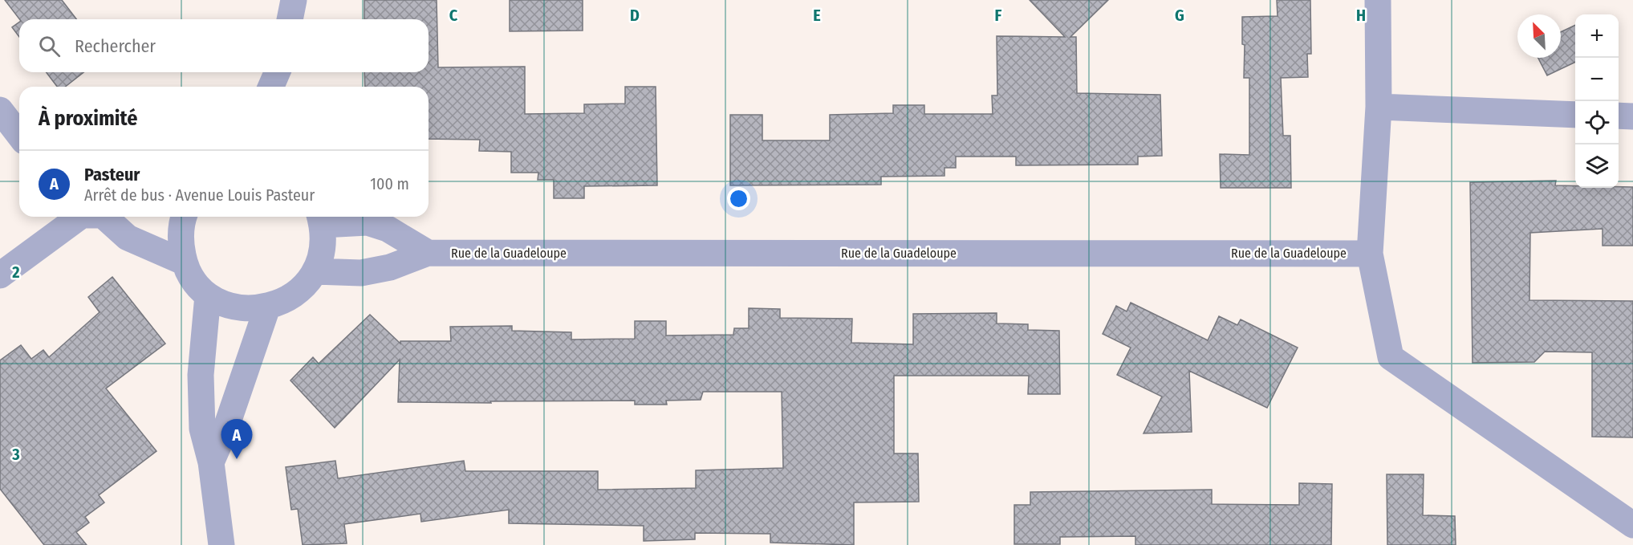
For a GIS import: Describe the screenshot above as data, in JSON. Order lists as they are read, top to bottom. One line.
{"streets":{"street":["Rue de la Guadeloupe"]},"north":"top left","page":{"map_buttons":["+","−"],"search":"Rechercher","heading":"À proximité","list":[{"mark":"A","name":"Pasteur","note":"Arrêt de bus · Avenue Louis Pasteur","value":"100 m"}],"pins":"A"},"grid":{"columns":["C","D","E","F","G","H"],"rows":["2","3"]}}
